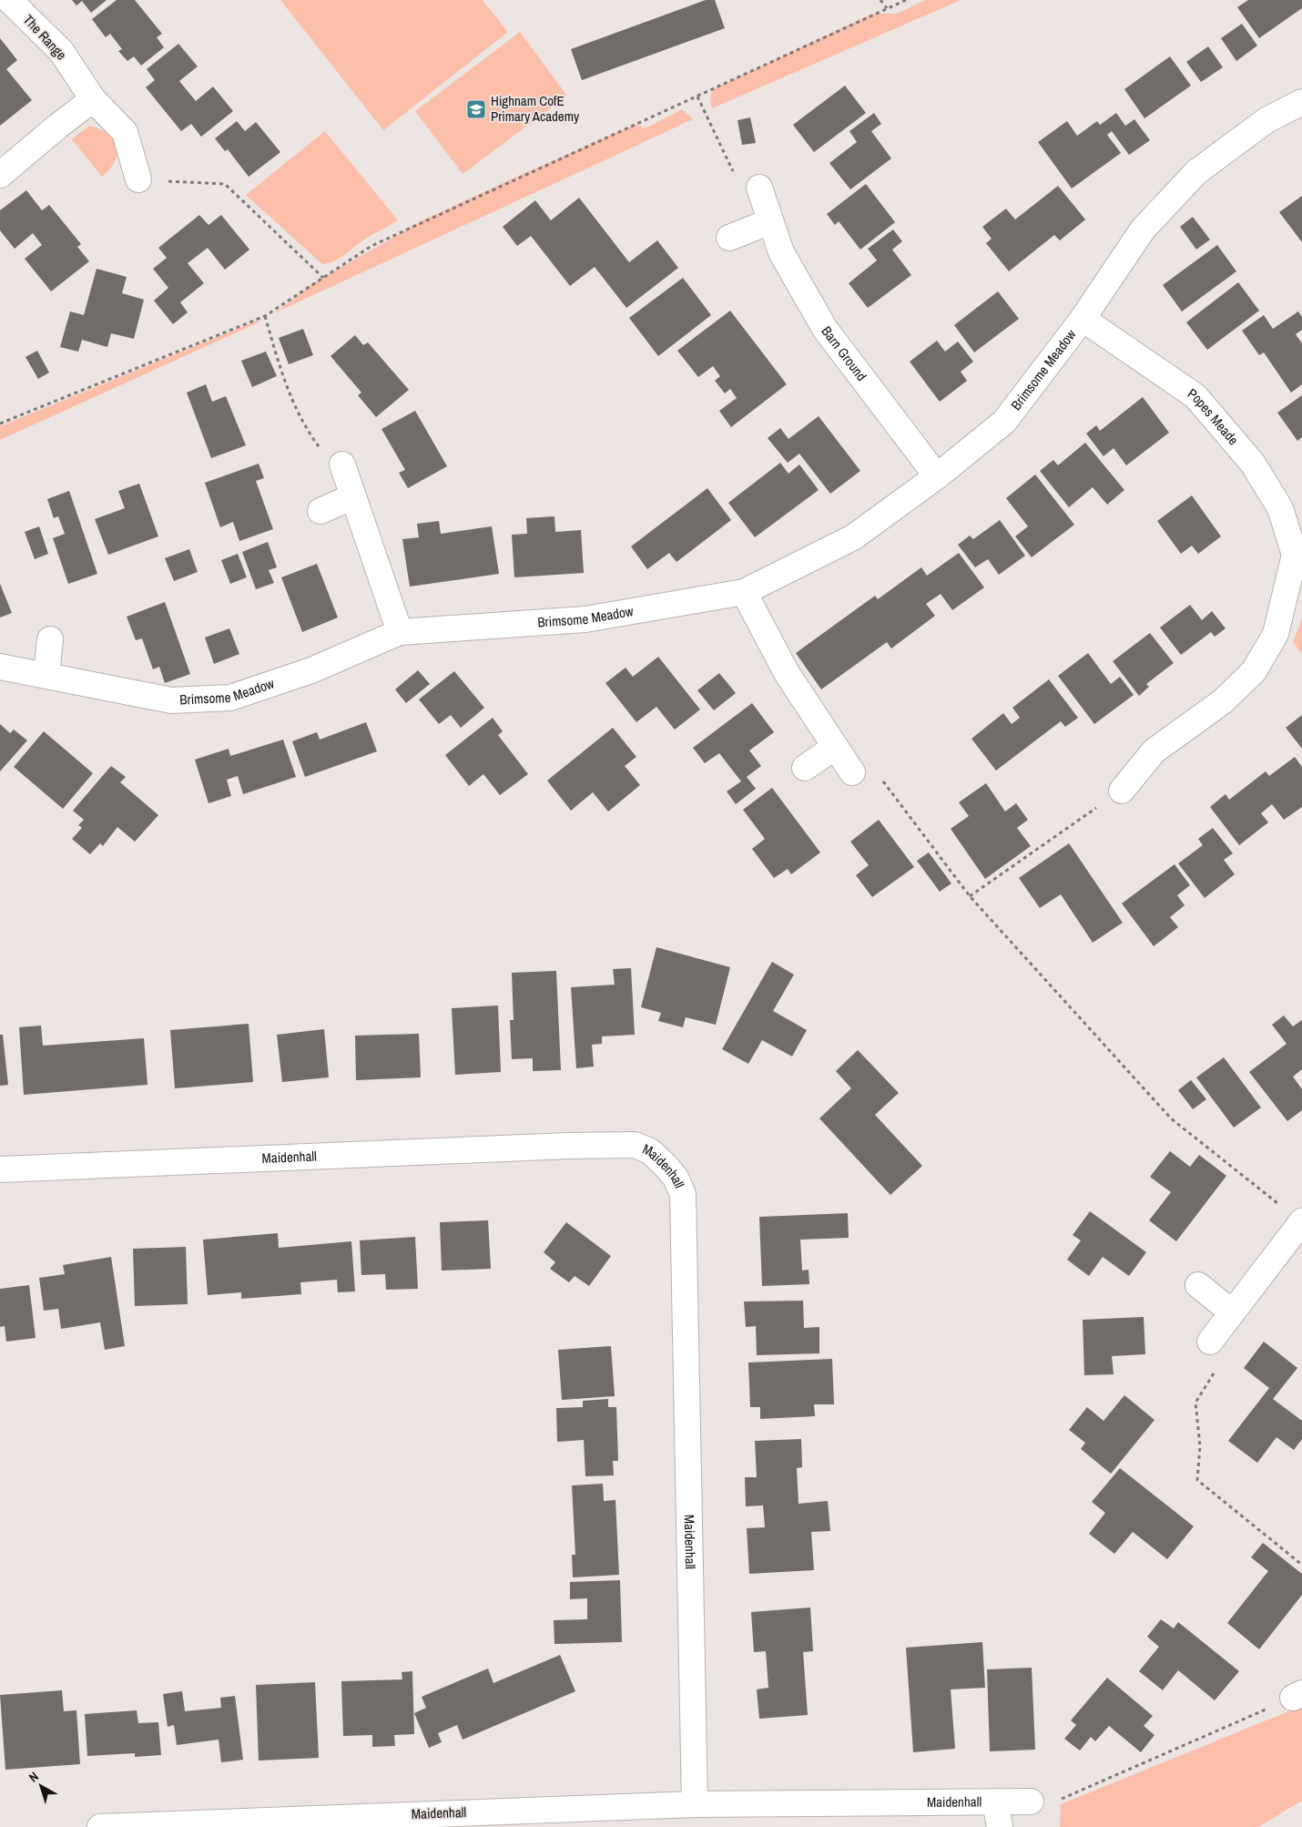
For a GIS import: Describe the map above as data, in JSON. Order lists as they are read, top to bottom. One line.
{"streets":{"street":["The Range","Barn Ground","Brimsome Meadow","Popes Meade","Maidenhall"]},"crossings":[["Barn Ground","Brimsome Meadow"],["Brimsome Meadow","Popes Meade"]],"places":{"school or university":["Highnam CofE Primary Academy"]},"north":"top left"}
